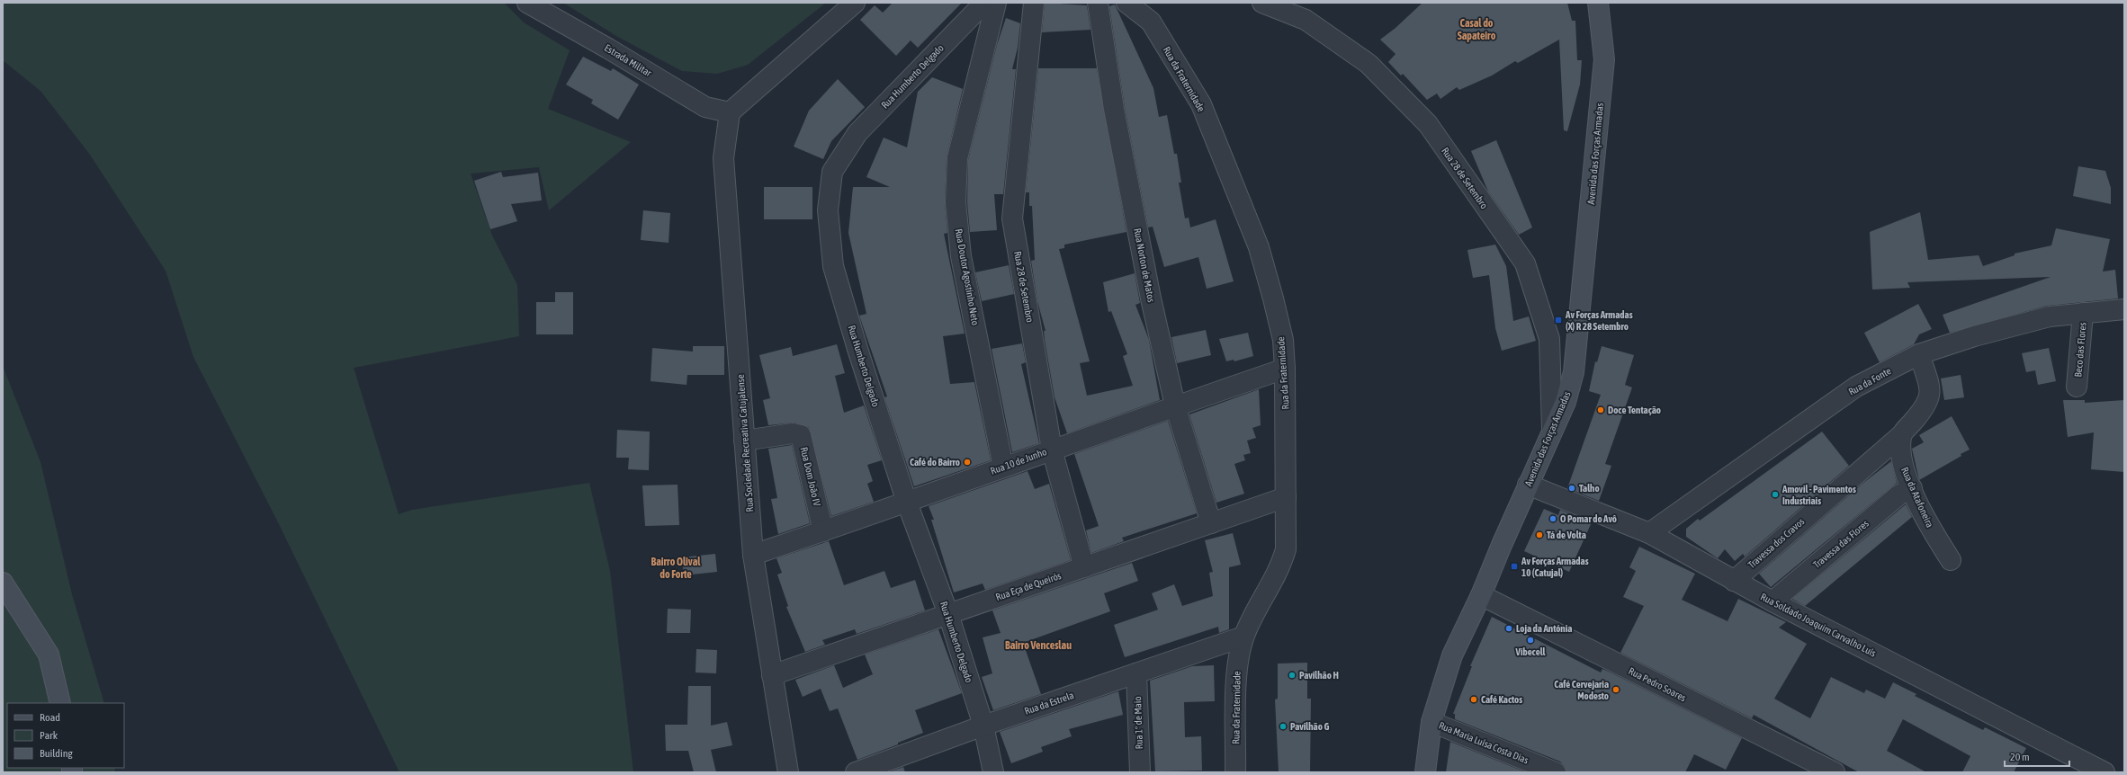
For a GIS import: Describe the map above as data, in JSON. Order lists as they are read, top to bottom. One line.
{"streets":{"street":["Estrada Militar","Rua Humberto Delgado","Rua da Fraternidade","Avenida das Forças Armadas","Rua 28 de Setembro","Rua Norton de Matos","Rua Doutor Agostinho Neto","Beco das Flores","Rua da Fonte","Rua Sociedade Recreativa Catujalense","Rua 10 de Junho","Rua Dom Joāo IV","Rua da Atafoneira","Travessa dos Cravos","Travessa das Flores","Rua Eça de Queirós","Rua Soldado Joaquim Carvalho Luís","Rua Pedro Soares","Rua da Estrela","Rua 1º de Maio","Rua Maria Luísa Costa Dias"]},"crossings":[["Estrada Militar","Rua Sociedade Recreativa Catujalense"],["Rua Humberto Delgado","Rua 10 de Junho"],["Rua Humberto Delgado","Rua Eça de Queirós"],["Rua Humberto Delgado","Rua da Estrela"],["Rua da Fraternidade","Rua 10 de Junho"],["Rua da Fraternidade","Rua Eça de Queirós"],["Rua da Fraternidade","Rua da Estrela"],["Avenida das Forças Armadas","Rua 28 de Setembro"],["Avenida das Forças Armadas","Rua Soldado Joaquim Carvalho Luís"],["Avenida das Forças Armadas","Rua Pedro Soares"],["Avenida das Forças Armadas","Rua Maria Luísa Costa Dias"],["Rua 28 de Setembro","Rua 10 de Junho"],["Rua 28 de Setembro","Rua Eça de Queirós"],["Rua Norton de Matos","Rua 10 de Junho"],["Rua Norton de Matos","Rua Eça de Queirós"],["Rua Doutor Agostinho Neto","Rua 10 de Junho"],["Beco das Flores","Rua da Fonte"],["Rua da Fonte","Rua Soldado Joaquim Carvalho Luís"],["Rua Sociedade Recreativa Catujalense","Rua 10 de Junho"],["Rua Sociedade Recreativa Catujalense","Rua Dom Joāo IV"],["Rua Sociedade Recreativa Catujalense","Rua Eça de Queirós"],["Rua 10 de Junho","Rua Dom Joāo IV"],["Rua da Atafoneira","Travessa dos Cravos"],["Rua da Atafoneira","Travessa das Flores"],["Travessa dos Cravos","Rua Soldado Joaquim Carvalho Luís"],["Travessa das Flores","Rua Soldado Joaquim Carvalho Luís"],["Rua da Estrela","Rua 1º de Maio"]],"districts":["Casal do Sapateiro","Bairro Olival do Forte","Bairro Venceslau"],"places":{"transit":["Av Forças Armadas (X) R 28 Setembro","Av Forças Armadas 10 (Catujal)"],"other":["Doce Tentação","Café do Bairro","Talho","Amovil - Pavimentos Industriais","O Pomar do Avô","Tá de Volta","Loja da Antónia","Vibecell","Pavilhão H","Café Cervejaria Modesto","Café Kactos","Pavilhão G"]},"legend":["Road","Park","Building"],"scale_bar":"20 m"}
